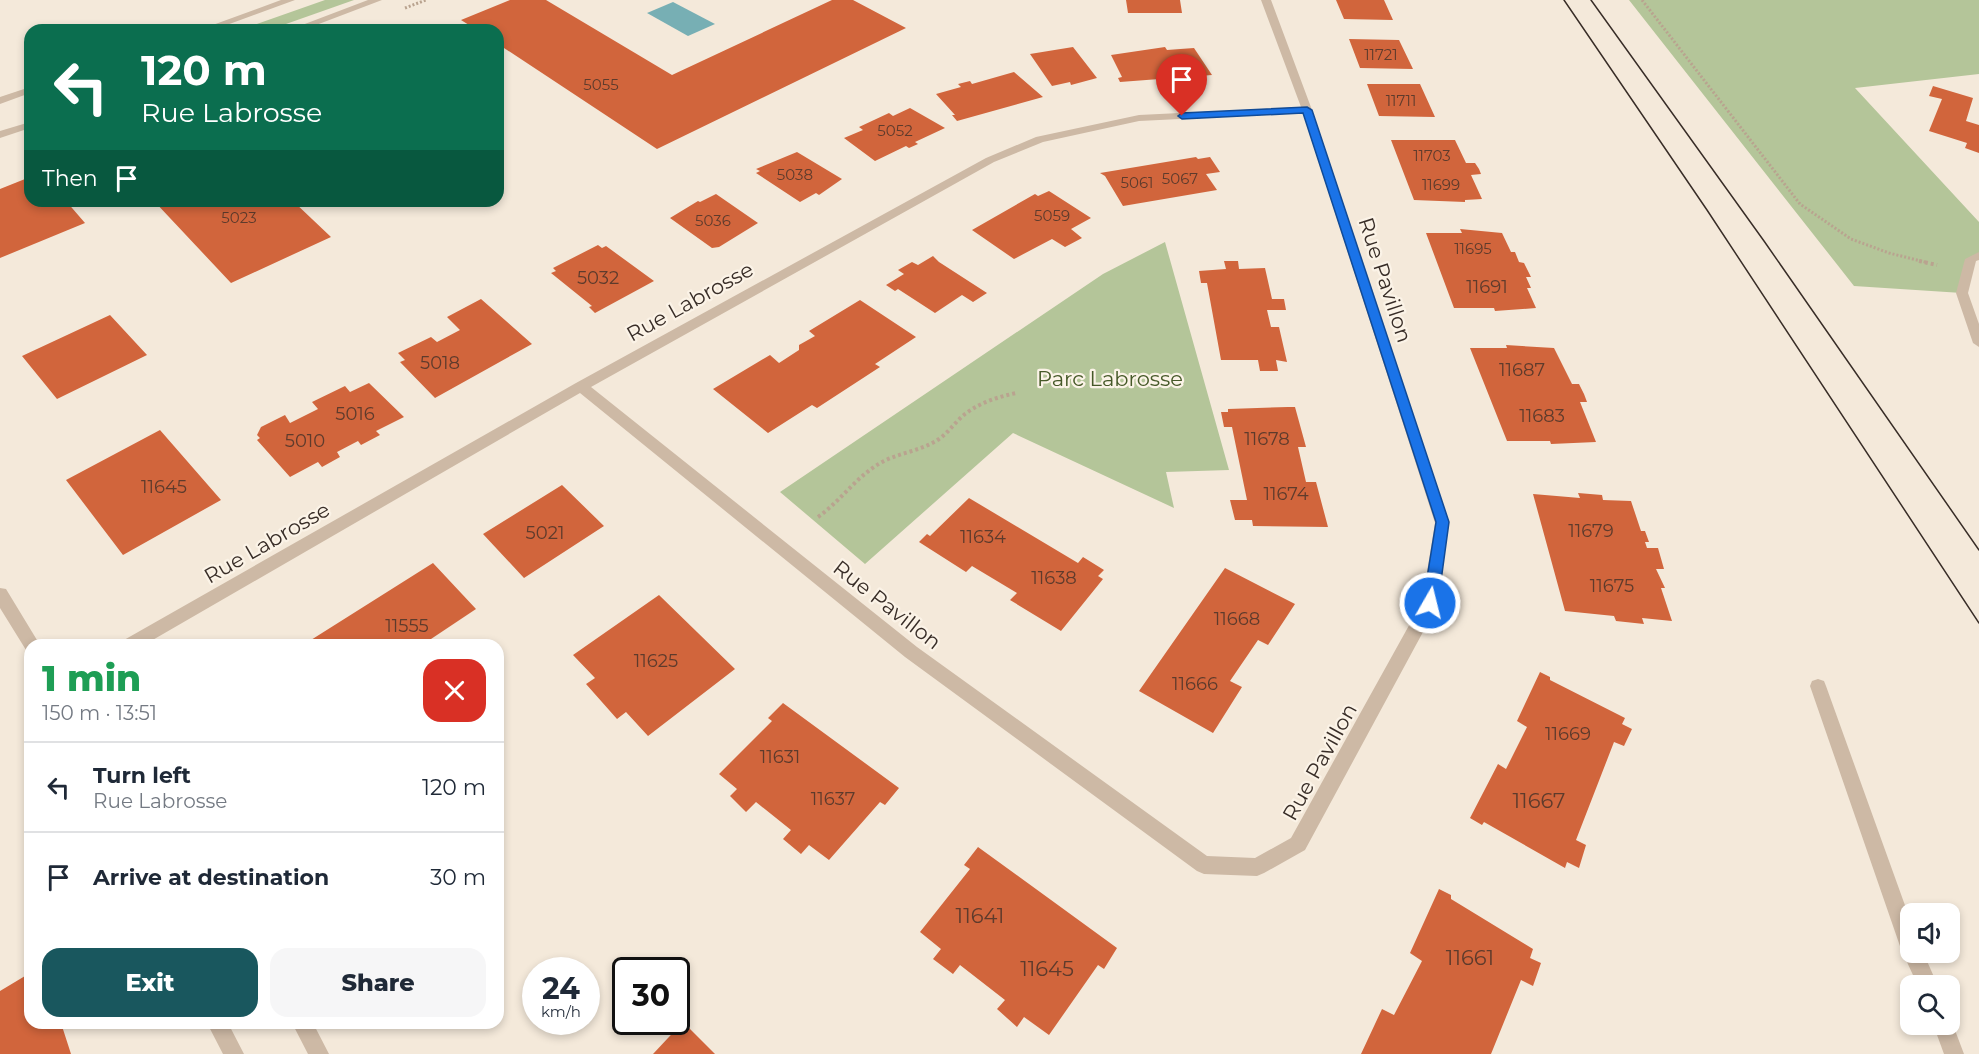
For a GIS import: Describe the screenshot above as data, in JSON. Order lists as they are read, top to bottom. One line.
{"streets":{"street":["Rue Pavillon","Rue Labrosse"]},"crossings":[["Rue Pavillon","Rue Labrosse"]],"parks":["Parc Labrosse"],"house_numbers":["11721","5055","11711","5052","11703","5038","5067","5061","11699","5059","5023","5036","11695","5032","11691","5018","11687","5016","11683","11678","5010","11645","11674","11679","5021","11634","11638","11675","11668","11555","11625","11666","11669","11631","11637","11667","11641","11661","11645"],"page":{"turn":["120 m","Rue Labrosse"],"then":"Then","heading":["1 min","150 m · 13:51"],"list":[{"name":"Turn left","note":"Rue Labrosse","value":"120 m"},{"name":"Arrive at destination","value":"30 m"}],"buttons":["Exit","Share"],"speed":"24 km/h","limit":"30"}}
